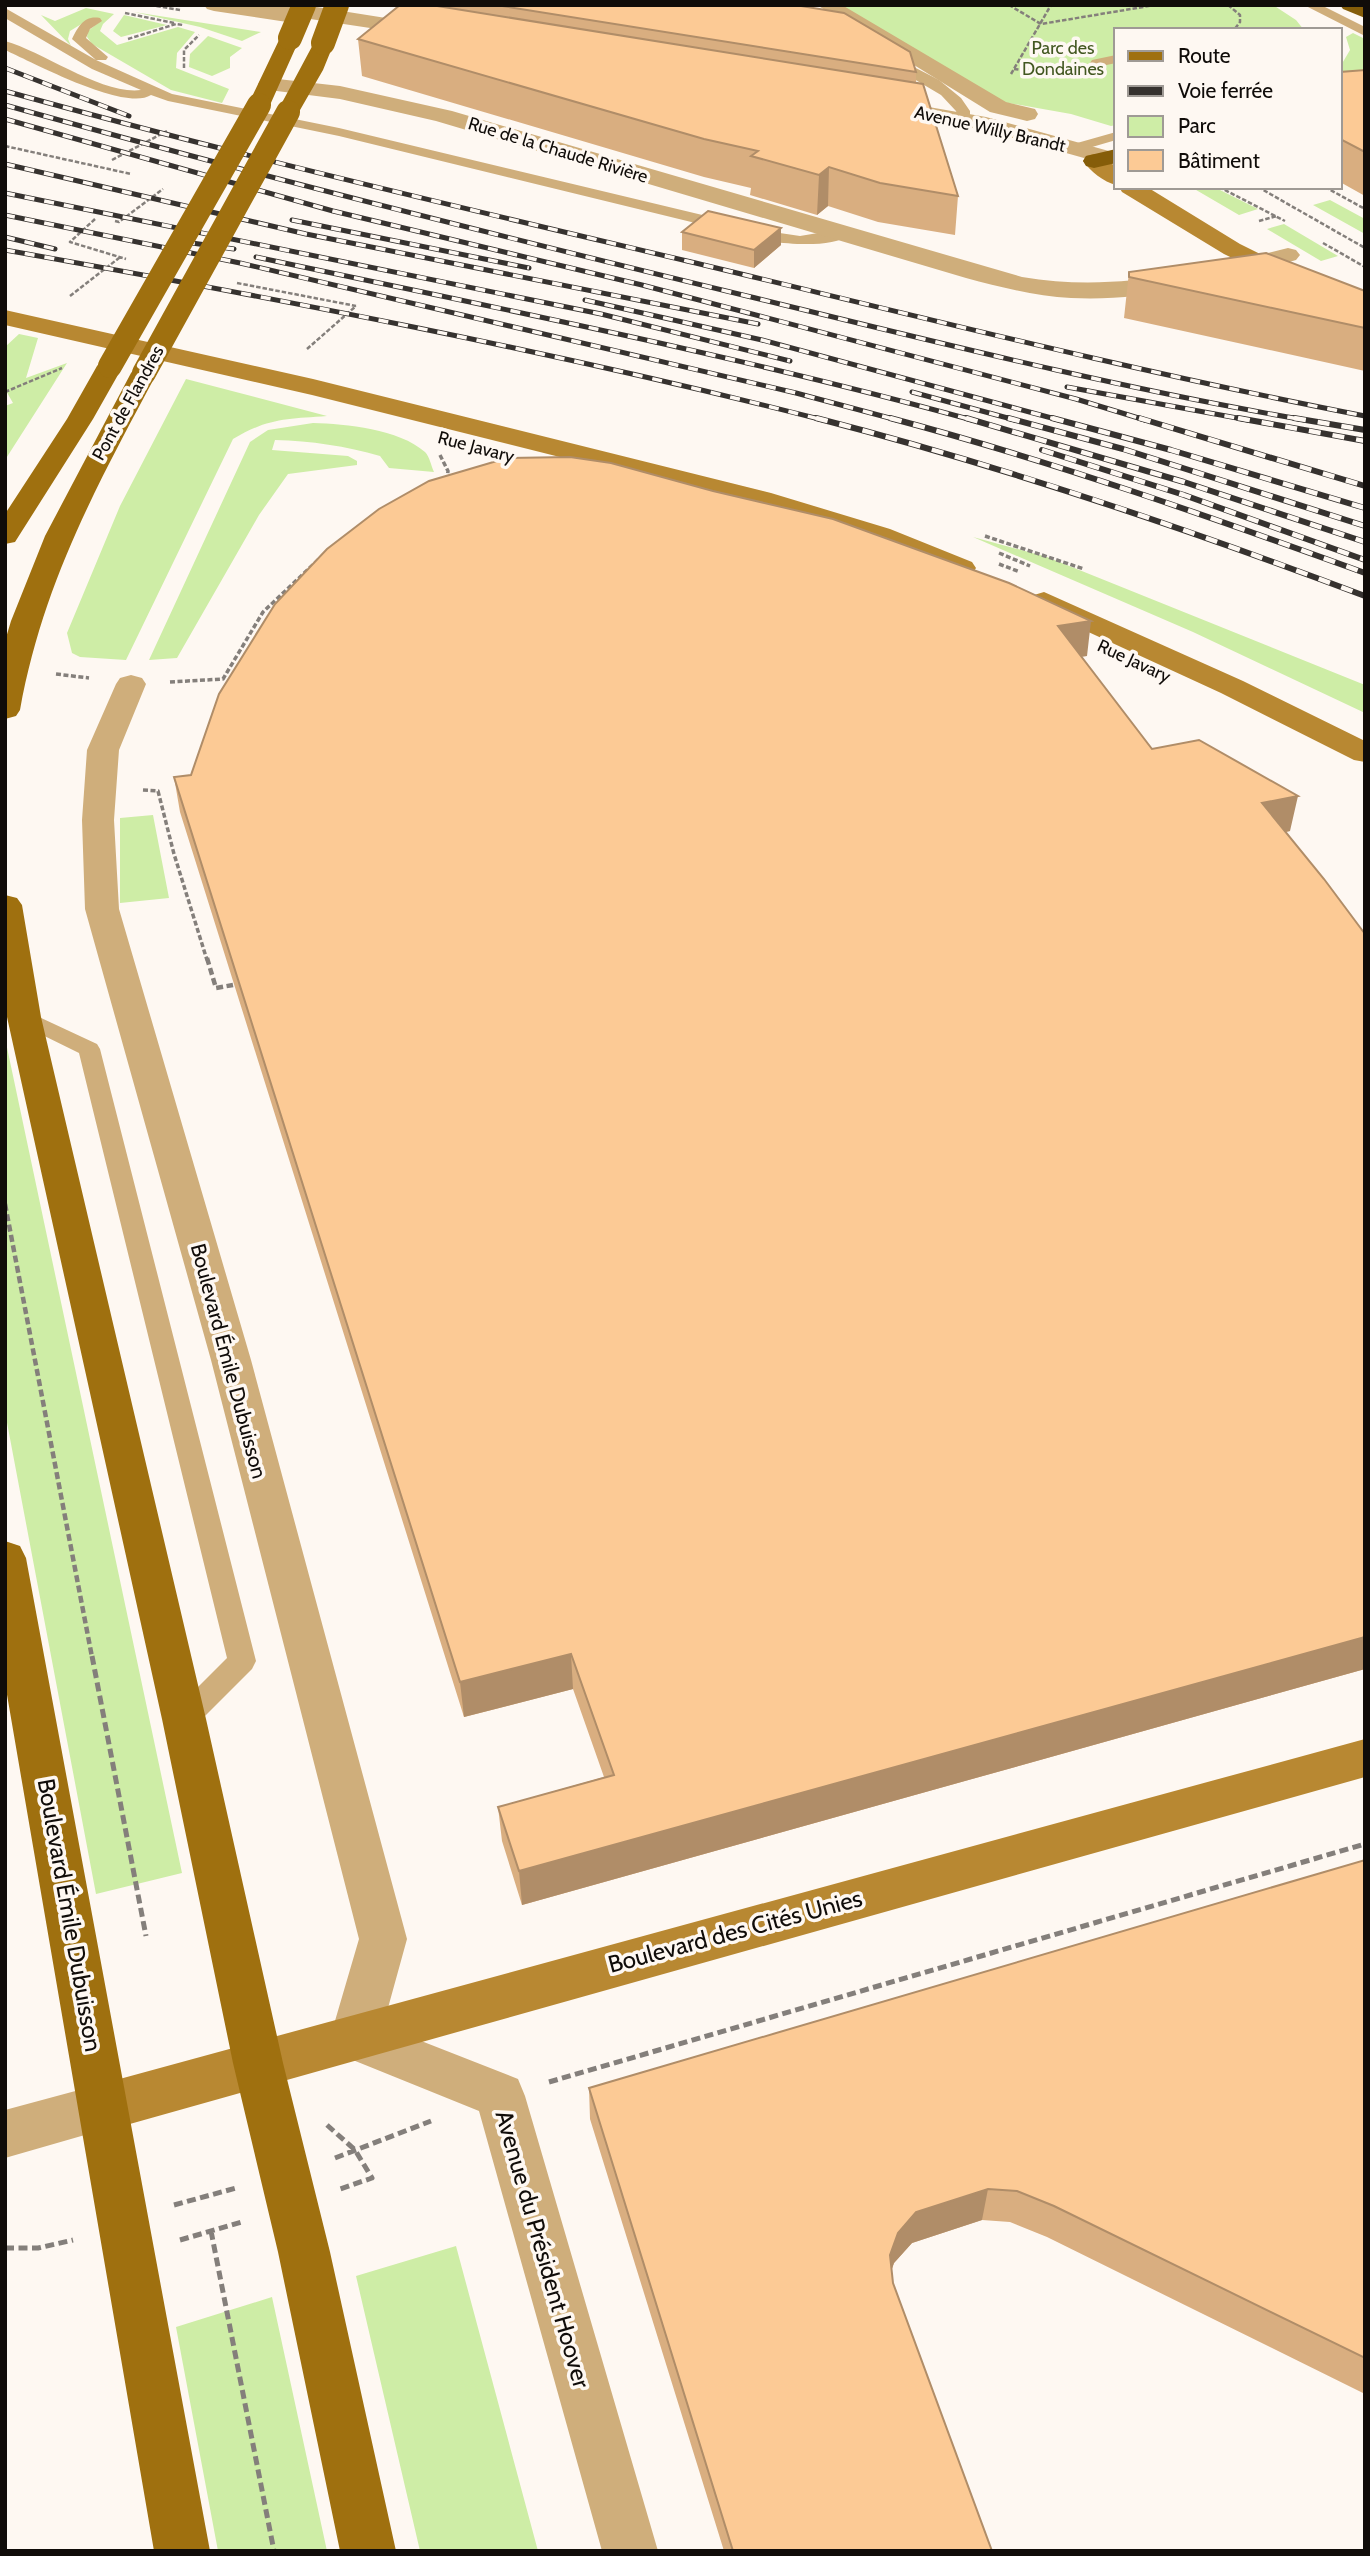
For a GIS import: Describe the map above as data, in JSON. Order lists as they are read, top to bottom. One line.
{"streets":{"main road":["Rue de la Chaude Rivière","Pont de Flandres","Rue Javary","Boulevard Émile Dubuisson","Boulevard des Cités Unies"],"street":["Avenue Willy Brandt","Avenue du Président Hoover"]},"crossings":[["Rue de la Chaude Rivière","Pont de Flandres"],["Boulevard Émile Dubuisson","Boulevard des Cités Unies"],["Boulevard Émile Dubuisson","Avenue du Président Hoover"],["Boulevard des Cités Unies","Avenue du Président Hoover"]],"parks":["Parc des Dondaines"],"legend":["Route","Voie ferrée","Parc","Bâtiment"]}
